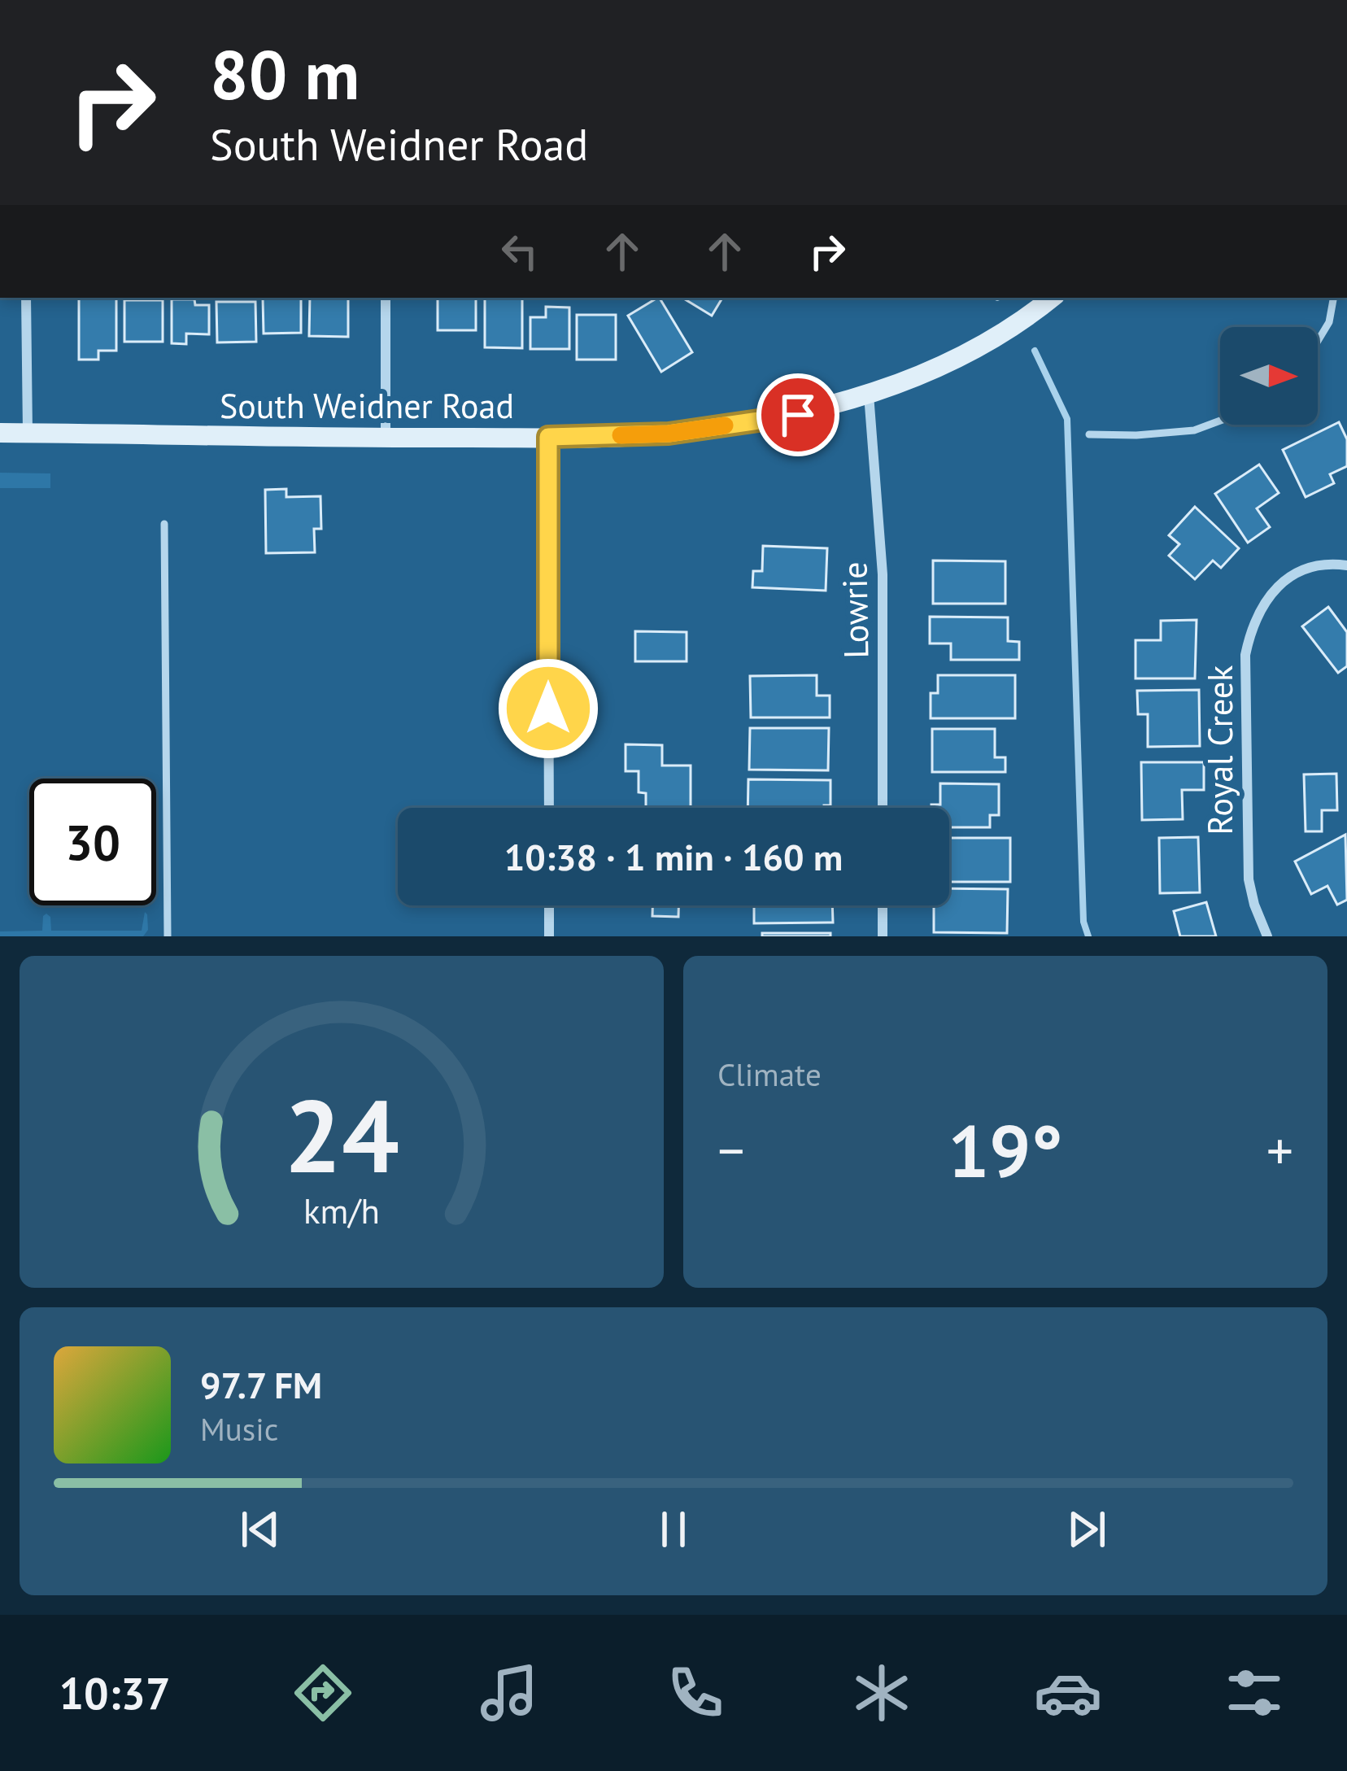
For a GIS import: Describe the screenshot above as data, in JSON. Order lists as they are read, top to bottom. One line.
{"streets":{"main road":["South Weidner Road"],"street":["Lowrie","Royal Creek"]},"crossings":[["South Weidner Road","Lowrie"]],"north":"right","page":{"turn":["80 m","South Weidner Road"],"limit":"30","trip":"10:38 · 1 min · 160 m","tile":"Climate","heat":["−","19°","+"],"song":["97.7 FM","Music"],"tabs":"10:37","gauge":["24","km/h"]}}
